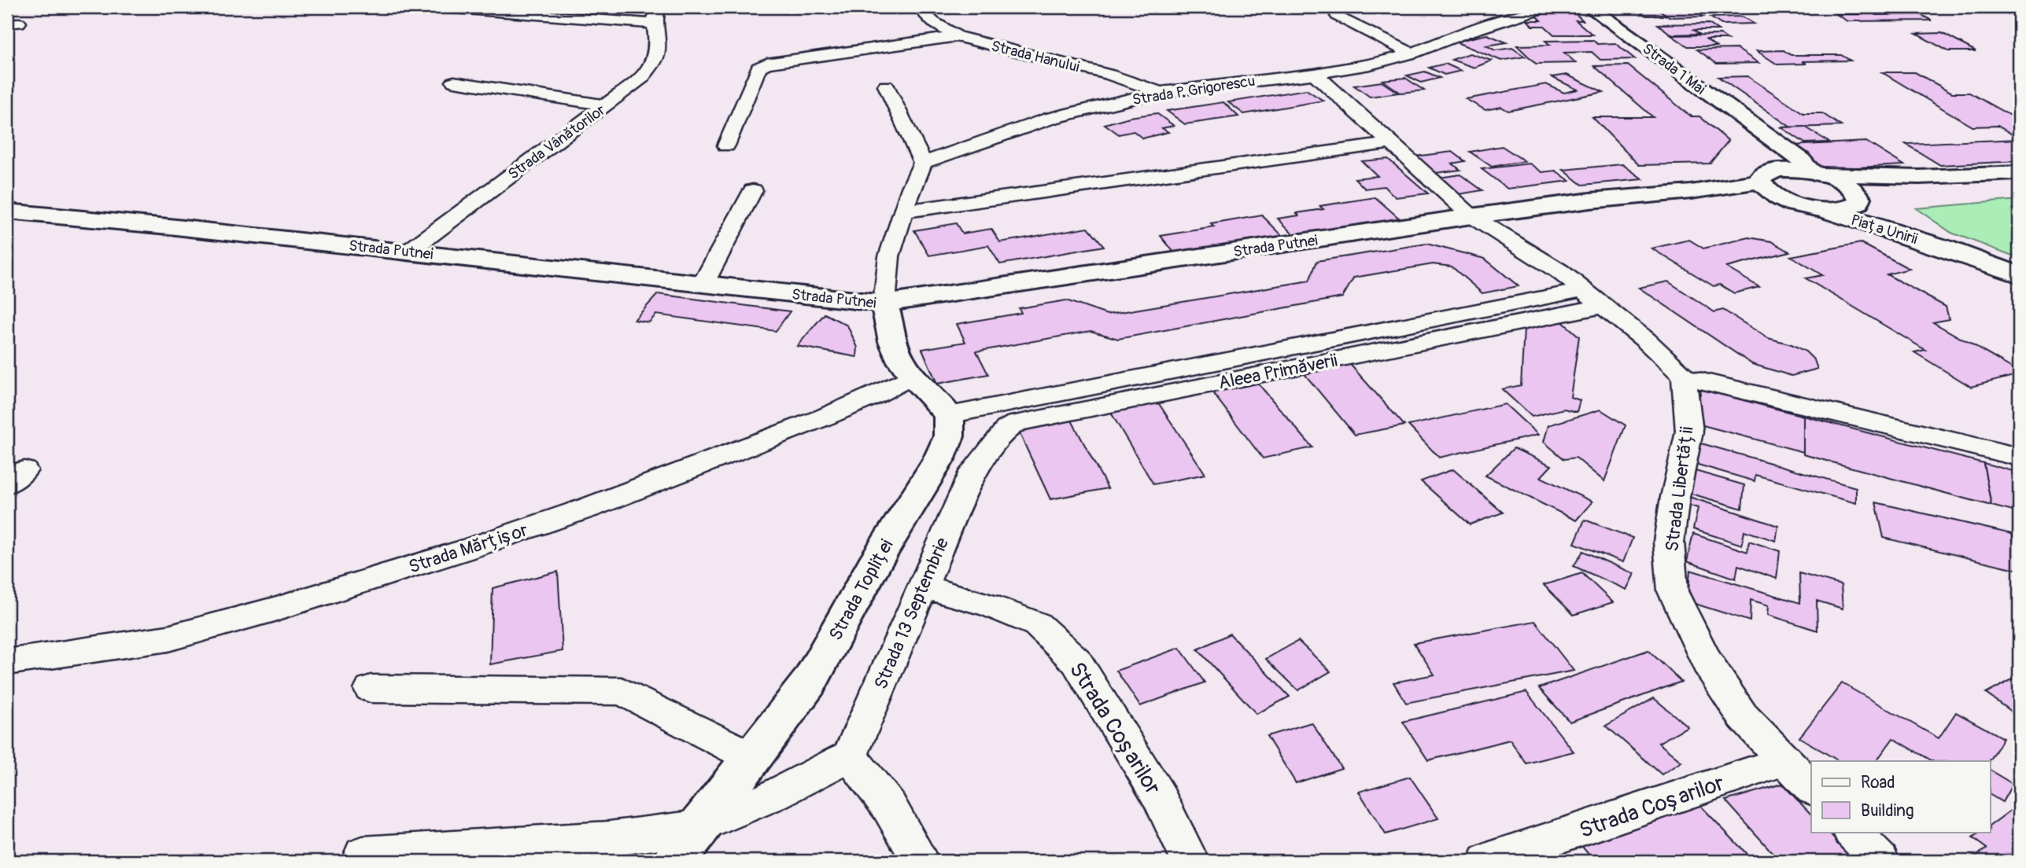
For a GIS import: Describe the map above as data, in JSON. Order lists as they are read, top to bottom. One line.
{"streets":{"main road":["Strada 1 Mai","Piața Unirii","Strada Putnei","Strada Topliței"],"street":["Strada Hanului","Strada P. Grigorescu","Strada Vânătorilor","Aleea Primăverii","Strada Libertății","Strada Mărțișor","Strada 13 Septembrie","Strada Coșarilor"]},"crossings":[["Strada Hanului","Strada P. Grigorescu"],["Strada 1 Mai","Piața Unirii"],["Strada 1 Mai","Strada Putnei"],["Strada Vânătorilor","Strada Putnei"],["Piața Unirii","Strada Putnei"],["Aleea Primăverii","Strada Topliței"],["Aleea Primăverii","Strada 13 Septembrie"],["Strada Libertății","Strada Coșarilor"],["Strada 13 Septembrie","Strada Coșarilor"]],"legend":["Road","Building"]}
